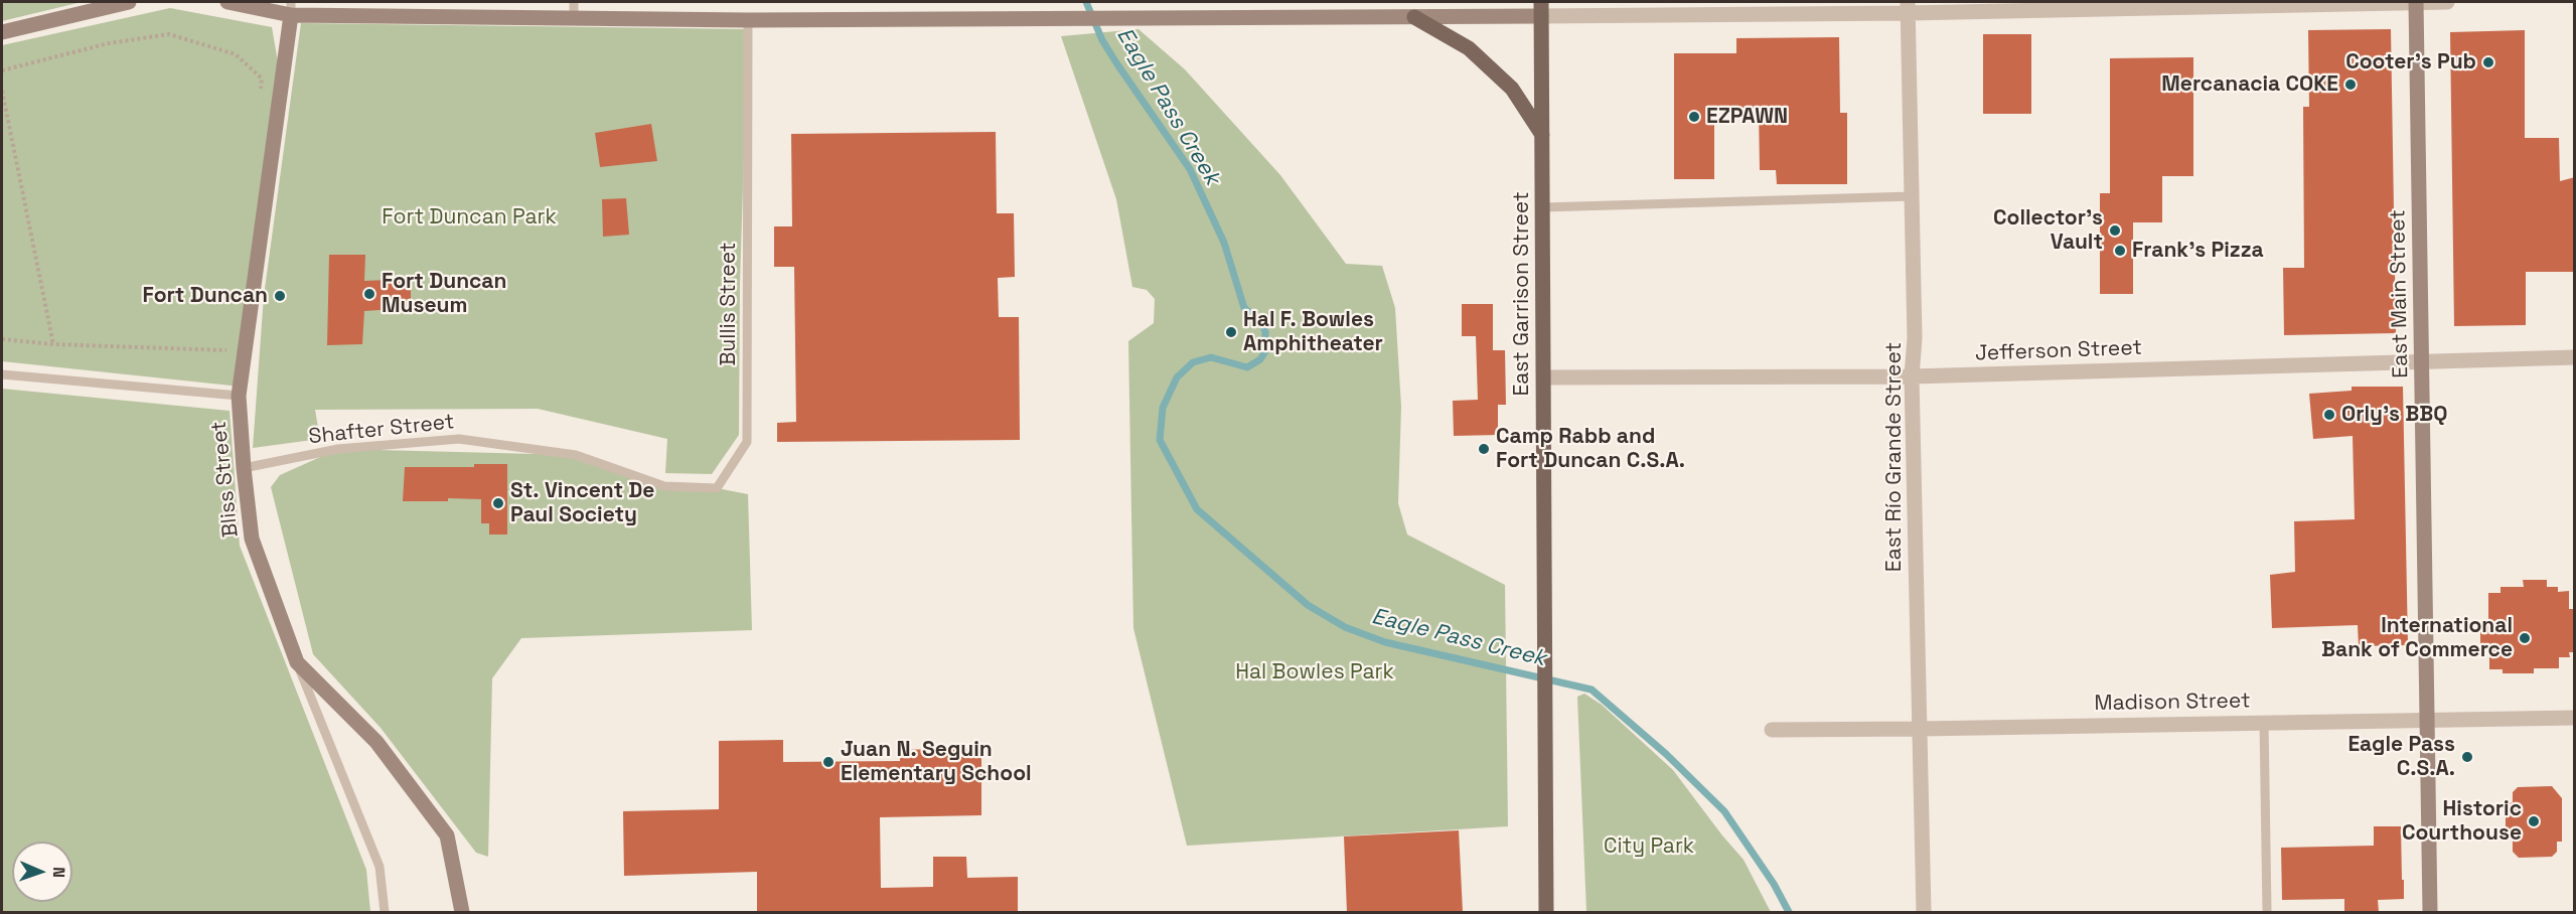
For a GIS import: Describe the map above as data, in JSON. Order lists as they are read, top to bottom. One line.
{"streets":{"main road":["East Garrison Street"],"street":["East Main Street","Jefferson Street","East Río Grande Street","Bliss Street","Madison Street"],"lane":["Bullis Street","Shafter Street"]},"crossings":[["East Garrison Street","Jefferson Street"],["East Main Street","Jefferson Street"],["East Main Street","Madison Street"],["Bullis Street","Shafter Street"],["Jefferson Street","East Río Grande Street"],["Shafter Street","Bliss Street"],["East Río Grande Street","Madison Street"]],"water":["Eagle Pass Creek"],"parks":["Fort Duncan Park","Hal Bowles Park","City Park"],"places":["Cooter's Pub","Mercanacia COKE","EZPAWN","Collector's Vault","Frank's Pizza","Fort Duncan Museum","Fort Duncan","Hal F. Bowles Amphitheater","Orly's BBQ","Camp Rabb and Fort Duncan C.S.A.","St. Vincent De Paul Society","International Bank of Commerce","Eagle Pass C.S.A.","Juan N. Seguin Elementary School","Historic Courthouse"],"north":"right"}
